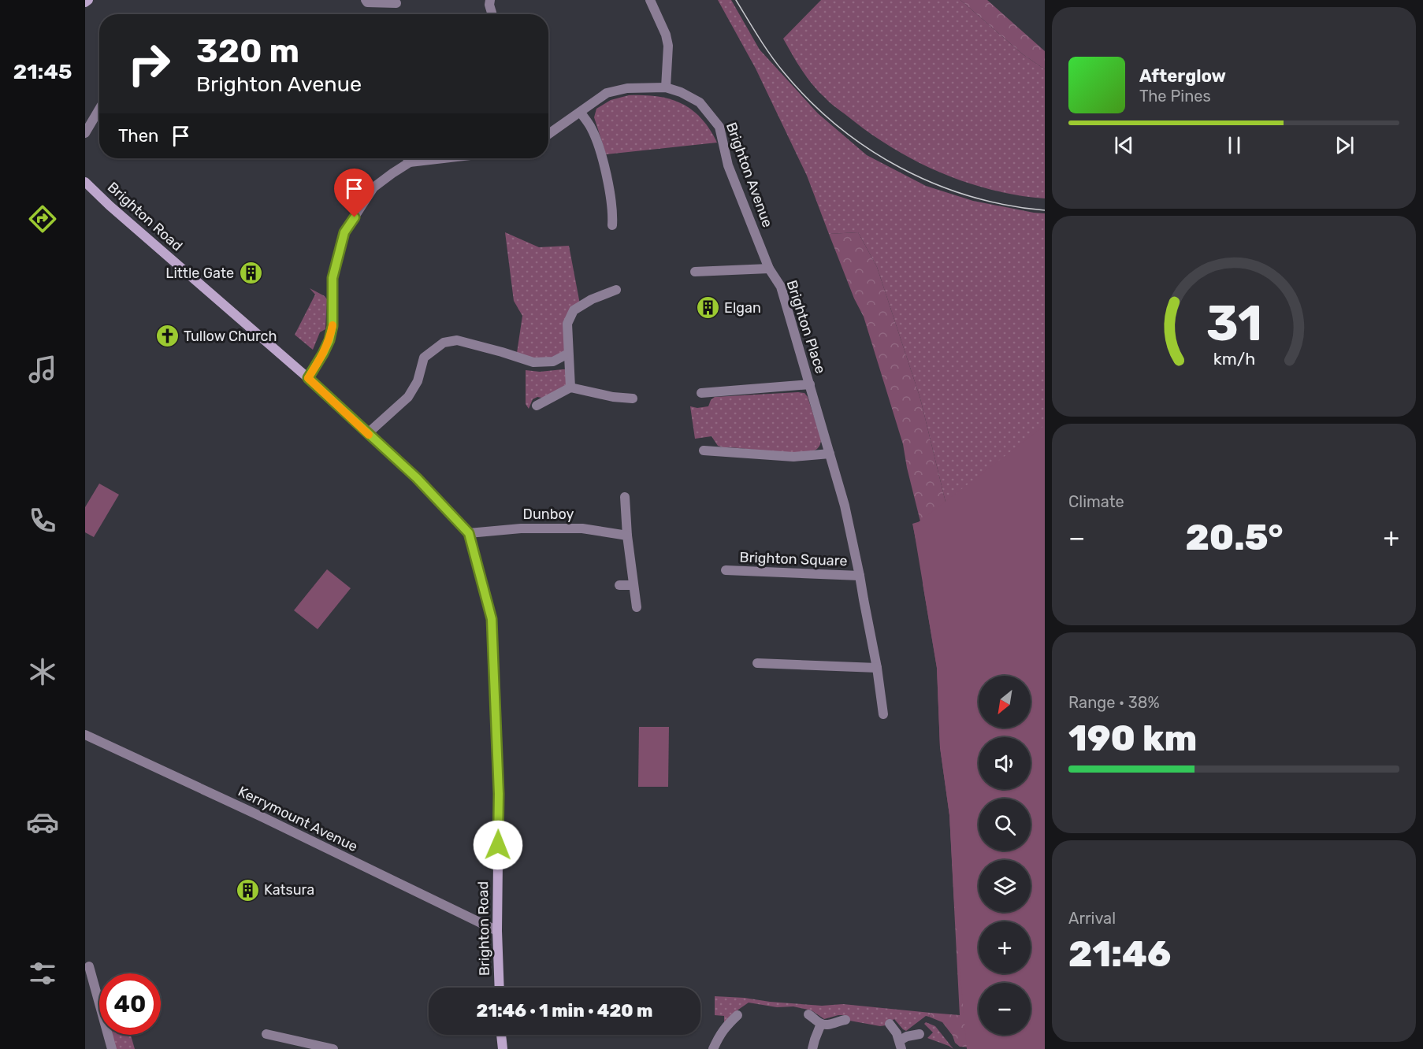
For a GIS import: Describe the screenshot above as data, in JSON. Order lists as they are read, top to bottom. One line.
{"streets":{"street":["Brighton Avenue","Brighton Road","Brighton Place","Dunboy","Brighton Square","Kerrymount Avenue"]},"crossings":[["Brighton Avenue","Brighton Place"],["Brighton Road","Dunboy"],["Brighton Road","Kerrymount Avenue"],["Brighton Place","Brighton Square"]],"places":{"building":["Little Gate","Elgan","Katsura"],"church":["Tullow Church"]},"north":"bottom left","page":{"tabs":"21:45","turn":["320 m","Brighton Avenue"],"song":["Afterglow","The Pines"],"then":"Then","tile":["Climate",["Range · 38%","190 km"],["Arrival","21:46"]],"heat":["−","20.5°","+"],"map_buttons":["+","−"],"limit":"40","trip":"21:46 · 1 min · 420 m","gauge":["31","km/h"]}}
